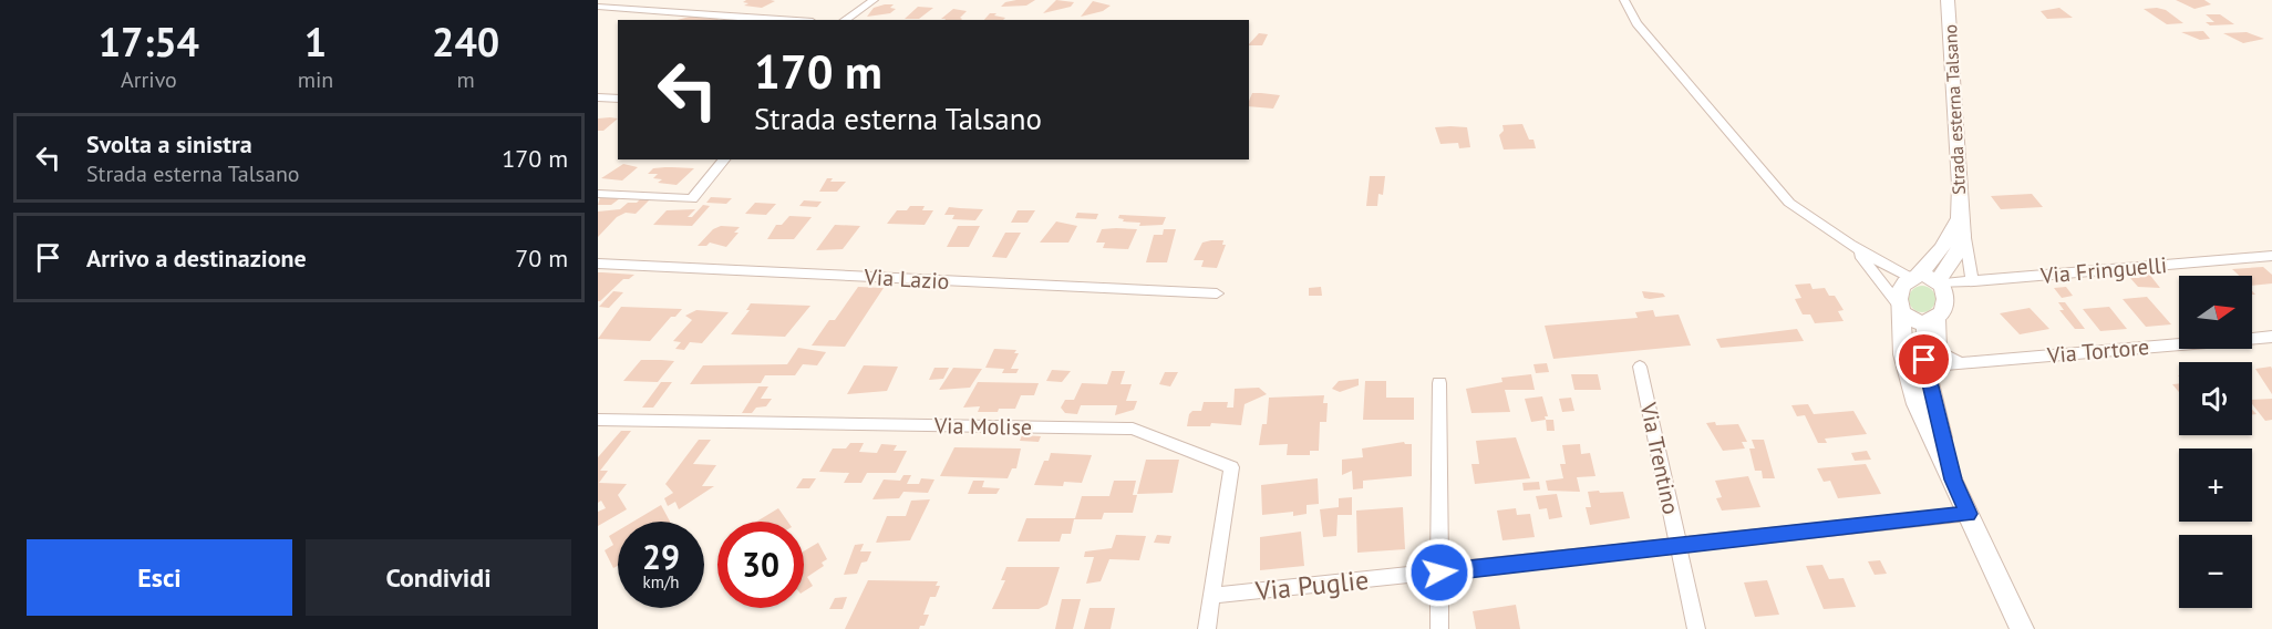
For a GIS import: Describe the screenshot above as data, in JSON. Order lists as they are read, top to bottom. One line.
{"streets":{"street":["Strada esterna Talsano","Via Fringuelli","Via Lazio","Via Tortore","Via Molise","Via Trentino","Via Puglie"]},"crossings":[["Via Molise","Via Puglie"],["Via Trentino","Via Puglie"]],"north":"right","page":{"eta":["17:54","Arrivo","1","min","240","m"],"turn":["170 m","Strada esterna Talsano"],"list":[{"name":"Svolta a sinistra","note":"Strada esterna Talsano","value":"170 m"},{"name":"Arrivo a destinazione","value":"70 m"}],"map_buttons":["+","−"],"speed":"29 km/h","limit":"30","buttons":["Esci","Condividi"]}}
